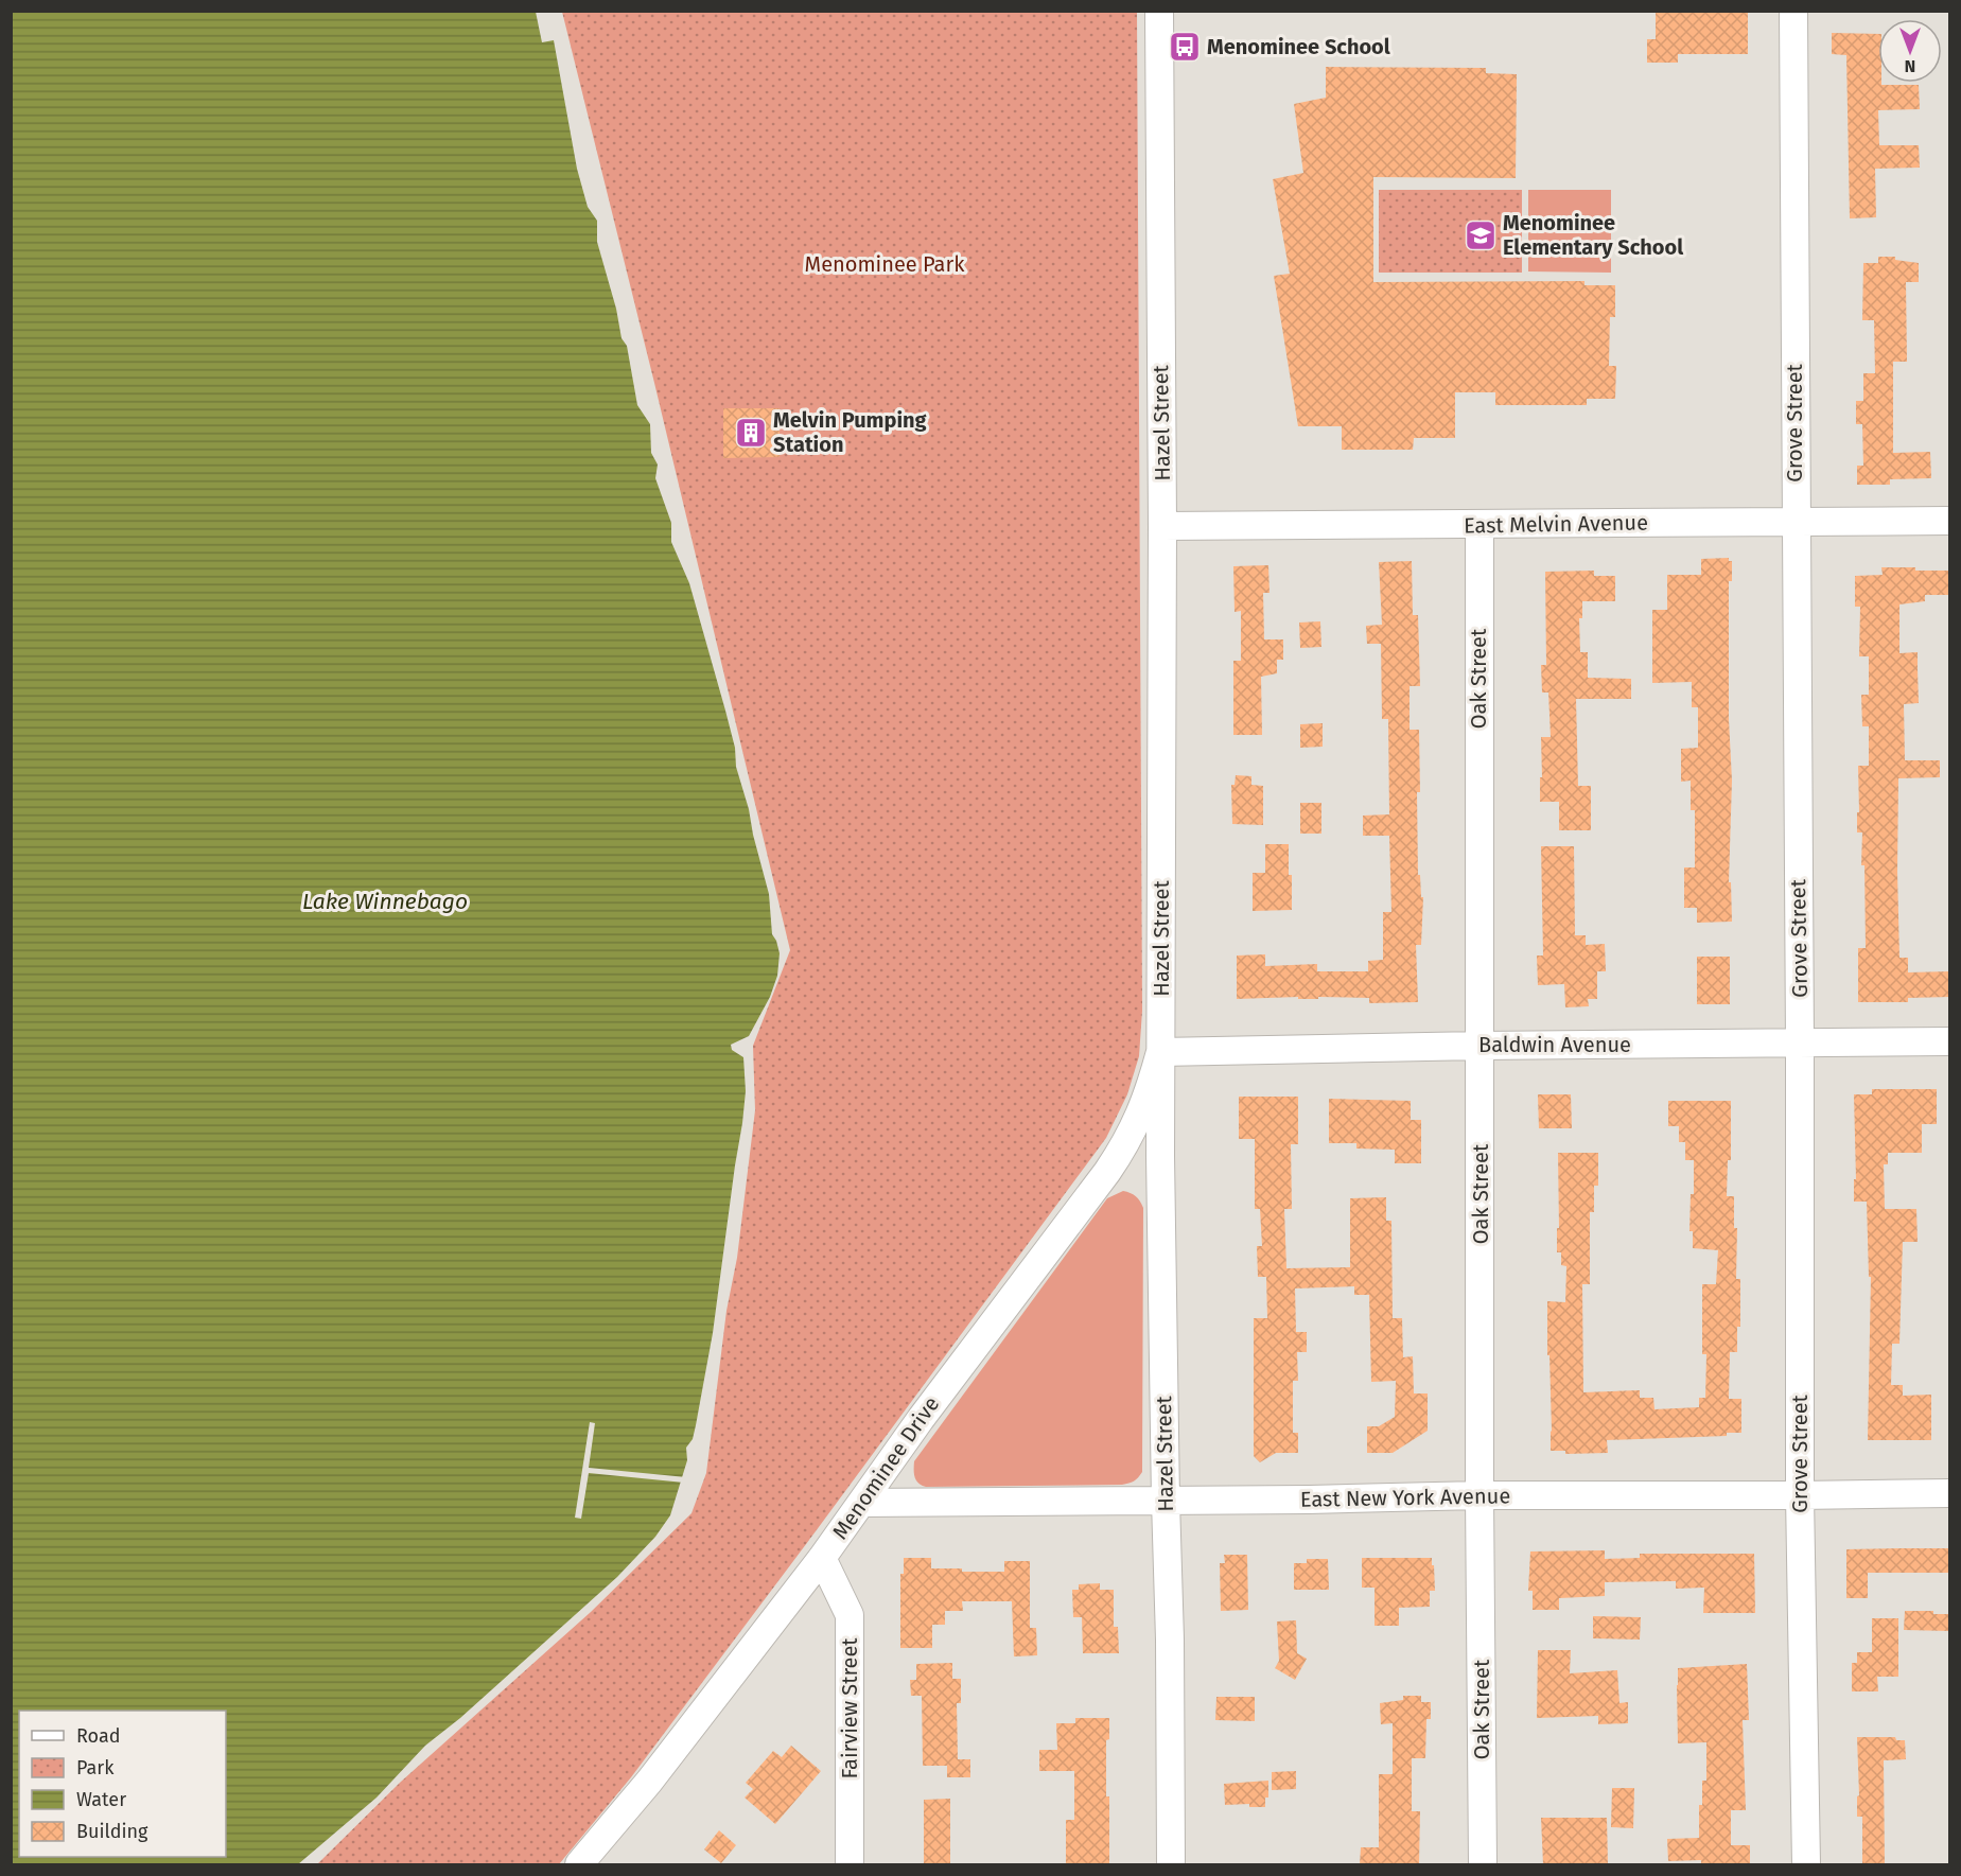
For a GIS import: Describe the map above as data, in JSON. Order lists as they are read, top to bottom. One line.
{"streets":{"street":["Hazel Street","Grove Street","East Melvin Avenue","Oak Street","Baldwin Avenue","Menominee Drive","East New York Avenue","Fairview Street"]},"crossings":[["Hazel Street","East Melvin Avenue"],["Hazel Street","Baldwin Avenue"],["Hazel Street","Menominee Drive"],["Hazel Street","East New York Avenue"],["Grove Street","East Melvin Avenue"],["Grove Street","Baldwin Avenue"],["Grove Street","East New York Avenue"],["East Melvin Avenue","Oak Street"],["Oak Street","Baldwin Avenue"],["Oak Street","East New York Avenue"],["Baldwin Avenue","Menominee Drive"],["Menominee Drive","East New York Avenue"],["Menominee Drive","Fairview Street"]],"water":["Lake Winnebago"],"parks":["Menominee Park"],"places":{"bus stop":["Menominee School"],"school or university":["Menominee Elementary School"],"building":["Melvin Pumping Station"]},"legend":["Road","Park","Water","Building"],"north":"bottom"}
